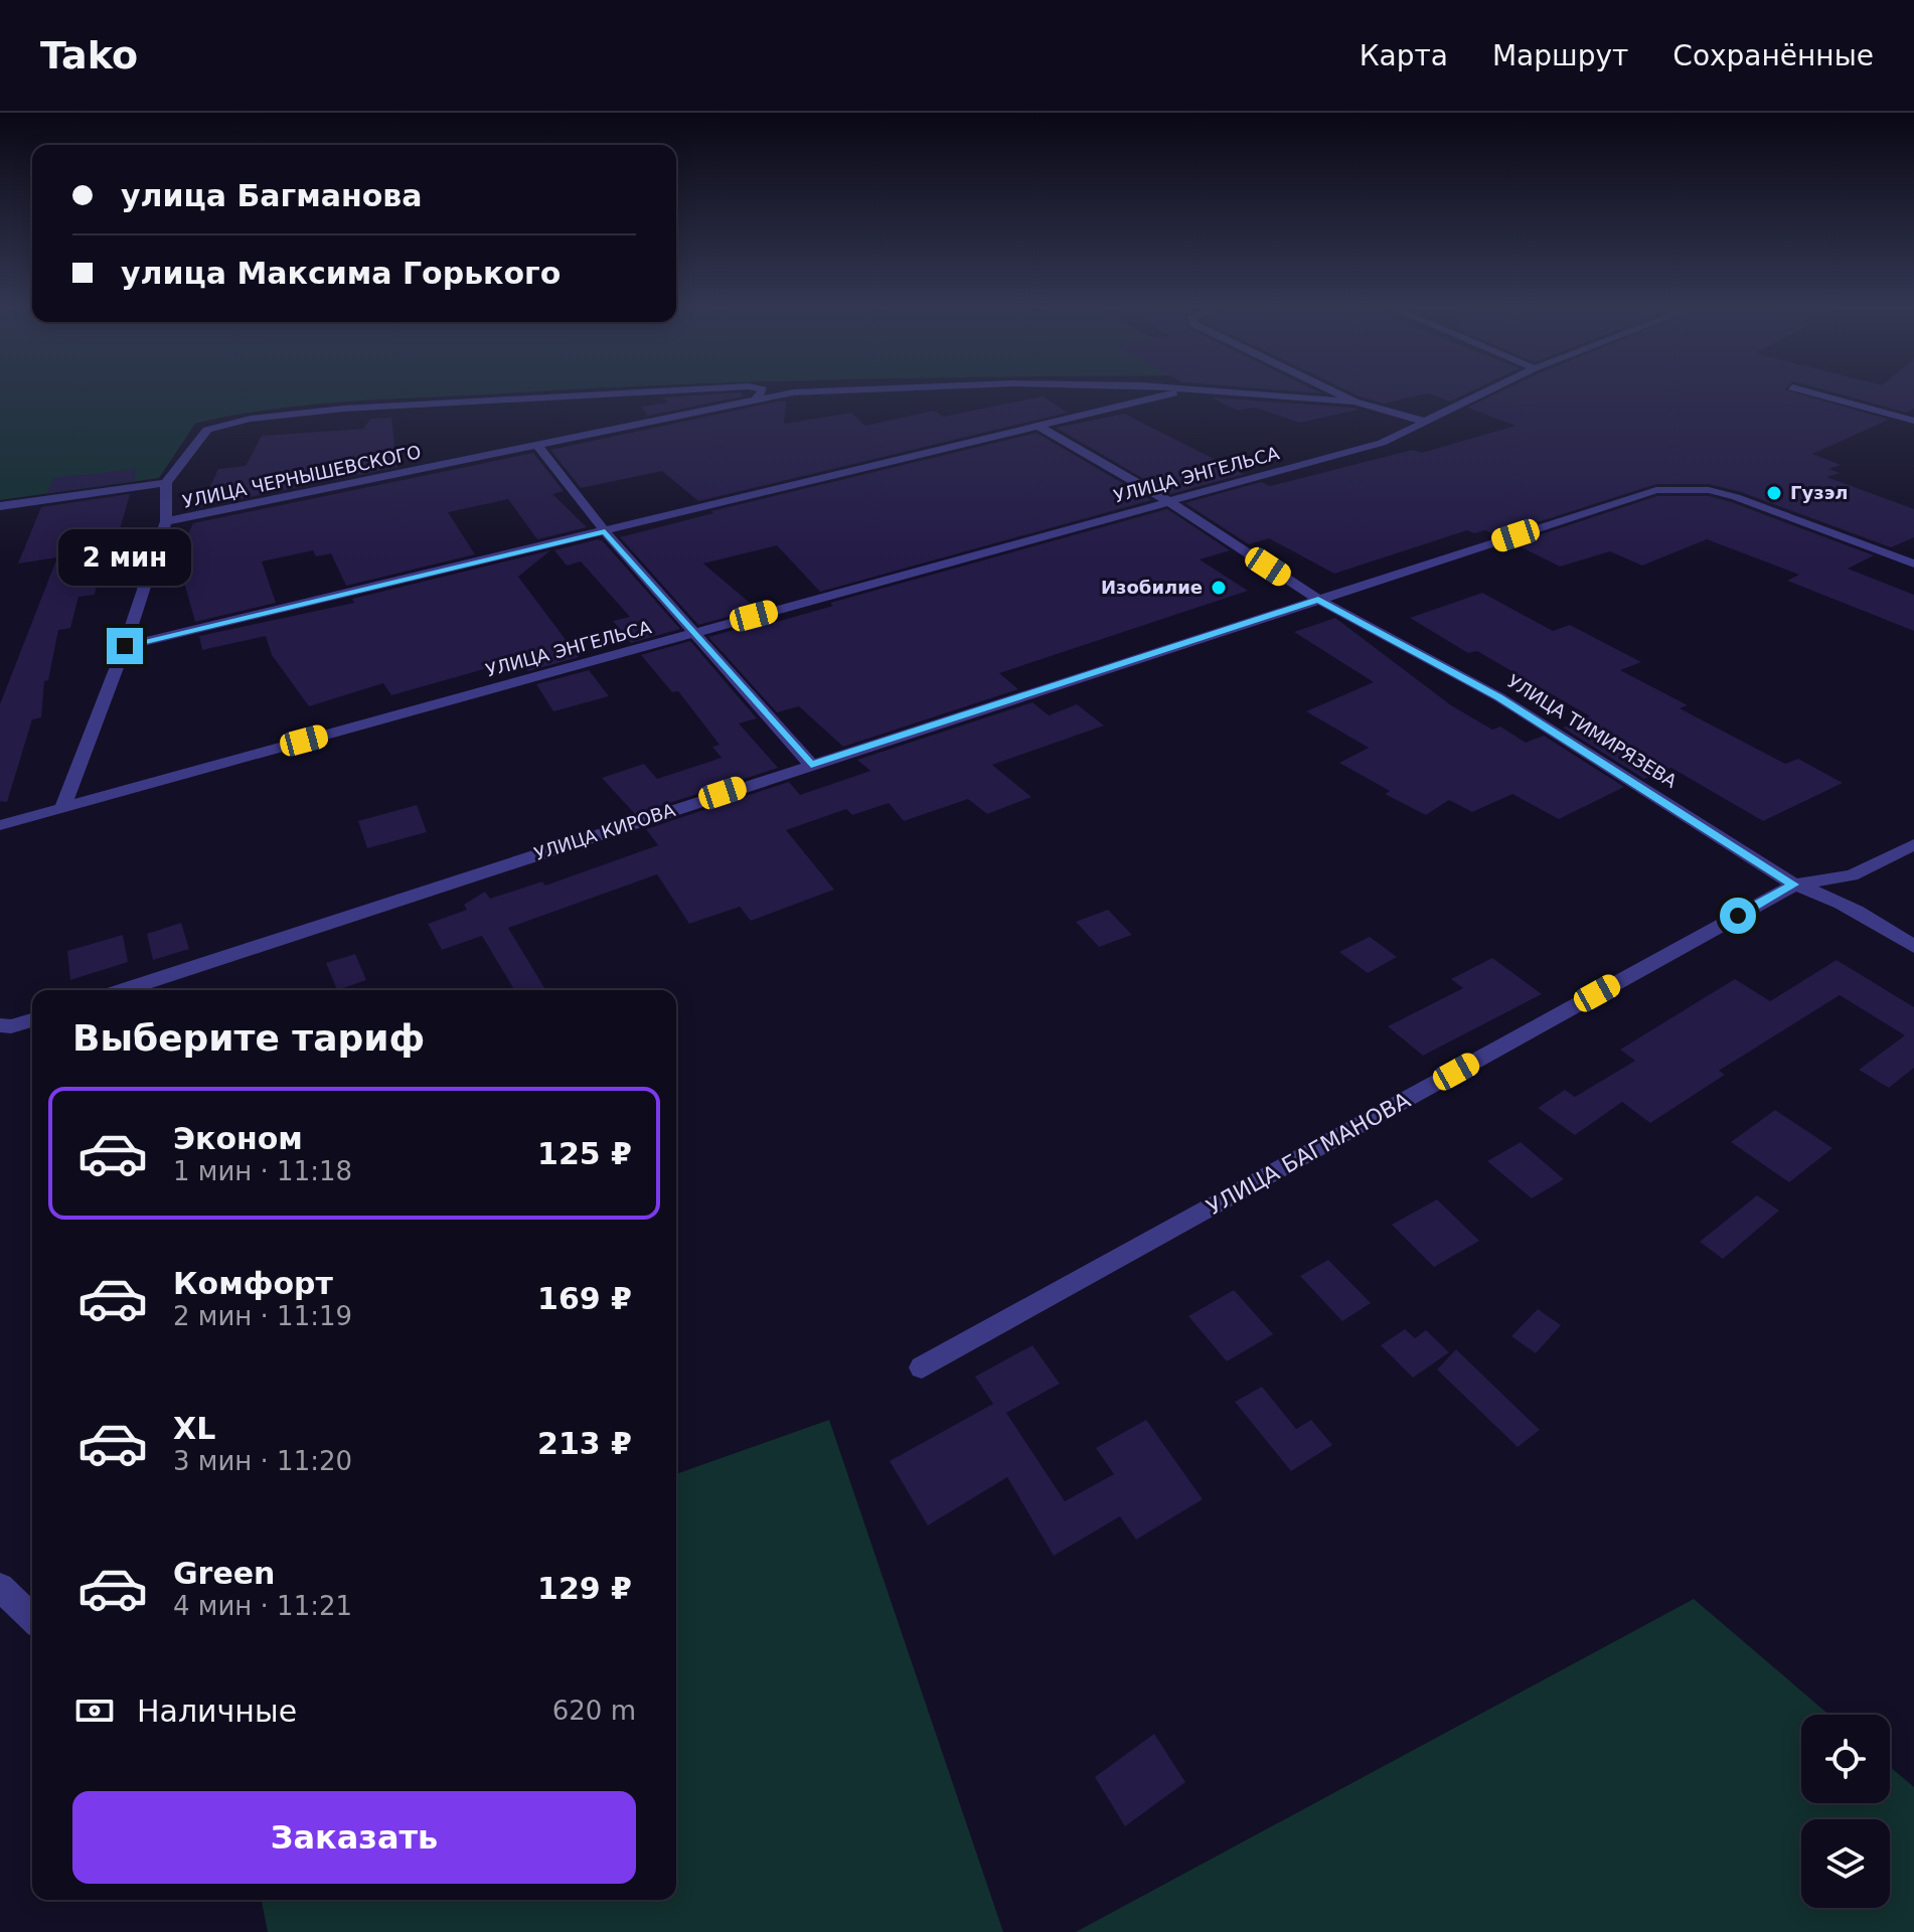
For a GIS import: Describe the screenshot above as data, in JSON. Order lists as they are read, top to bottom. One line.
{"streets":{"street":["УЛИЦА ЭНГЕЛЬСА","УЛИЦА ЧЕРНЫШЕВСКОГО","УЛИЦА ТИМИРЯЗЕВА","УЛИЦА КИРОВА","УЛИЦА БАГМАНОВА"]},"crossings":[["УЛИЦА ЭНГЕЛЬСА","УЛИЦА ТИМИРЯЗЕВА"],["УЛИЦА ТИМИРЯЗЕВА","УЛИЦА КИРОВА"],["УЛИЦА ТИМИРЯЗЕВА","УЛИЦА БАГМАНОВА"]],"places":["Гузэл","Изобилие"],"page":{"header":"Tako","nav":["Карта","Маршрут","Сохранённые"],"banner":["улица Багманова","улица Максима Горького"],"bubble":"2 мин","heading":"Выберите тариф","list":[{"name":"Эконом","note":"1 мин · 11:18","value":"125 ₽"},{"name":"Комфорт","note":"2 мин · 11:19","value":"169 ₽"},{"name":"XL","note":"3 мин · 11:20","value":"213 ₽"},{"name":"Green","note":"4 мин · 11:21","value":"129 ₽"}],"pay":["Наличные","620 m"],"buttons":"Заказать"}}
